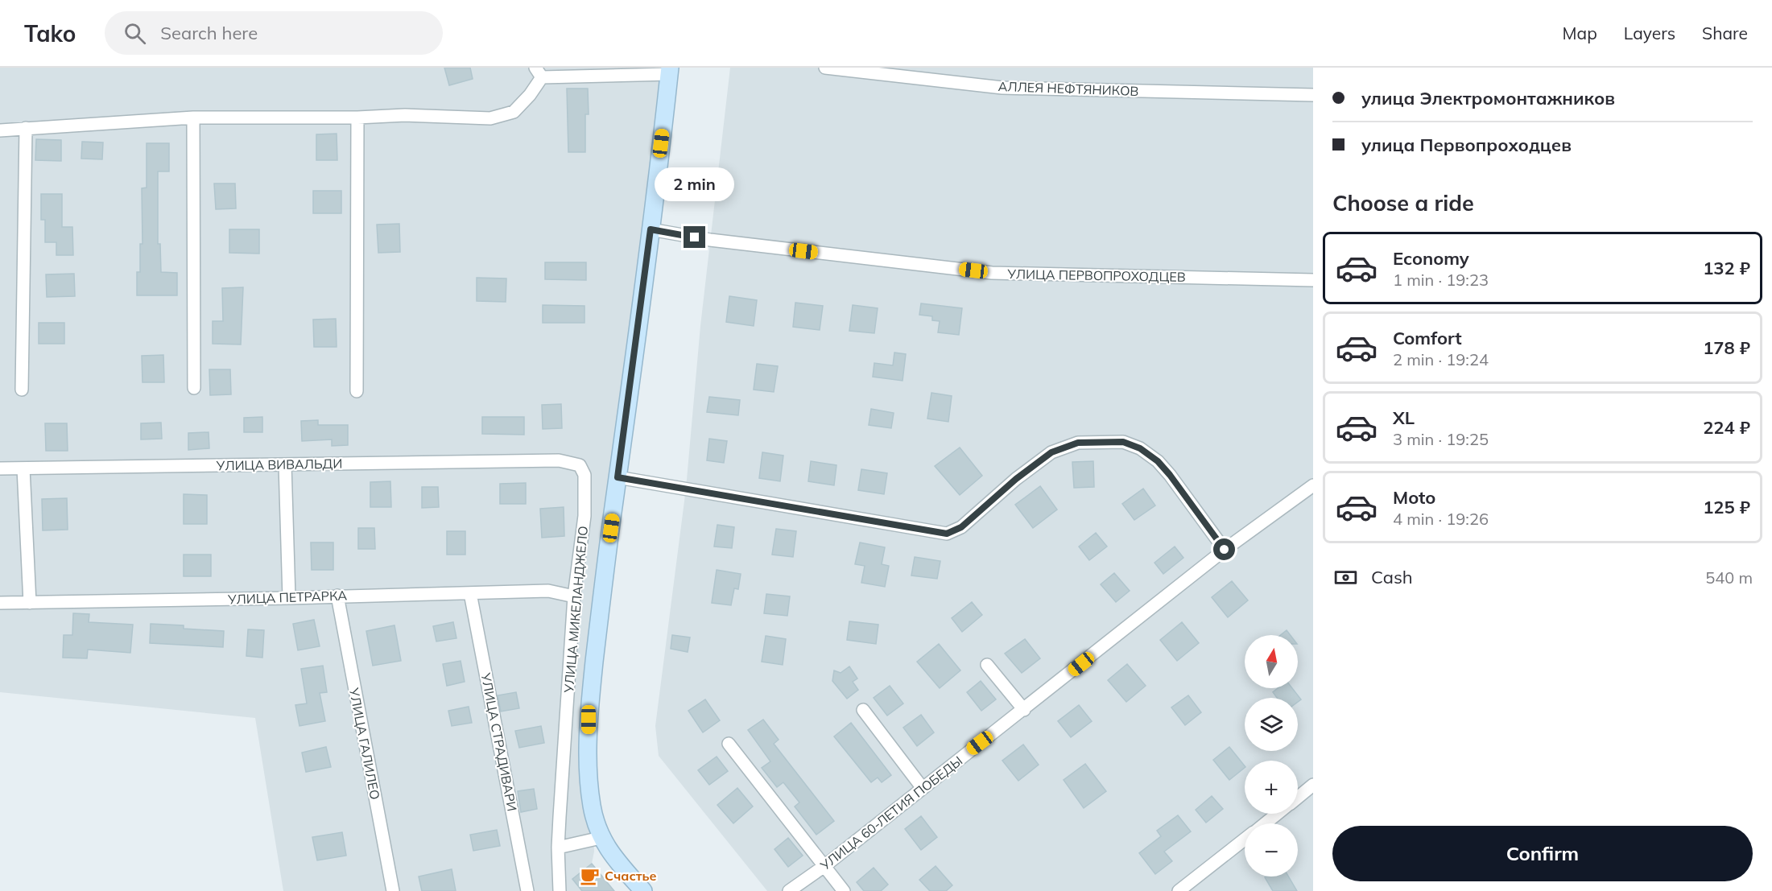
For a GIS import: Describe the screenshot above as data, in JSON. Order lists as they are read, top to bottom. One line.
{"streets":{"street":["АЛЛЕЯ НЕФТЯНИКОВ","УЛИЦА ПЕРВОПРОХОДЦЕВ","УЛИЦА ВИВАЛЬДИ","УЛИЦА ПЕТРАРКА","УЛИЦА МИКЕЛАНДЖЕЛО","УЛИЦА СТРАДИВАРИ","УЛИЦА ГАЛИЛЕО","УЛИЦА 60-ЛЕТИЯ ПОБЕДЫ"]},"crossings":[["УЛИЦА ВИВАЛЬДИ","УЛИЦА МИКЕЛАНДЖЕЛО"],["УЛИЦА ПЕТРАРКА","УЛИЦА МИКЕЛАНДЖЕЛО"],["УЛИЦА ПЕТРАРКА","УЛИЦА СТРАДИВАРИ"],["УЛИЦА ПЕТРАРКА","УЛИЦА ГАЛИЛЕО"]],"places":{"cafe":["Счастье"]},"north":"top","page":{"header":"Tako","search":"Search here","nav":["Map","Layers","Share"],"banner":["улица Электромонтажников","улица Первопроходцев"],"bubble":"2 min","heading":"Choose a ride","list":[{"name":"Economy","note":"1 min · 19:23","value":"132 ₽"},{"name":"Comfort","note":"2 min · 19:24","value":"178 ₽"},{"name":"XL","note":"3 min · 19:25","value":"224 ₽"},{"name":"Moto","note":"4 min · 19:26","value":"125 ₽"}],"pay":["Cash","540 m"],"map_buttons":["+","−"],"buttons":"Confirm"}}
